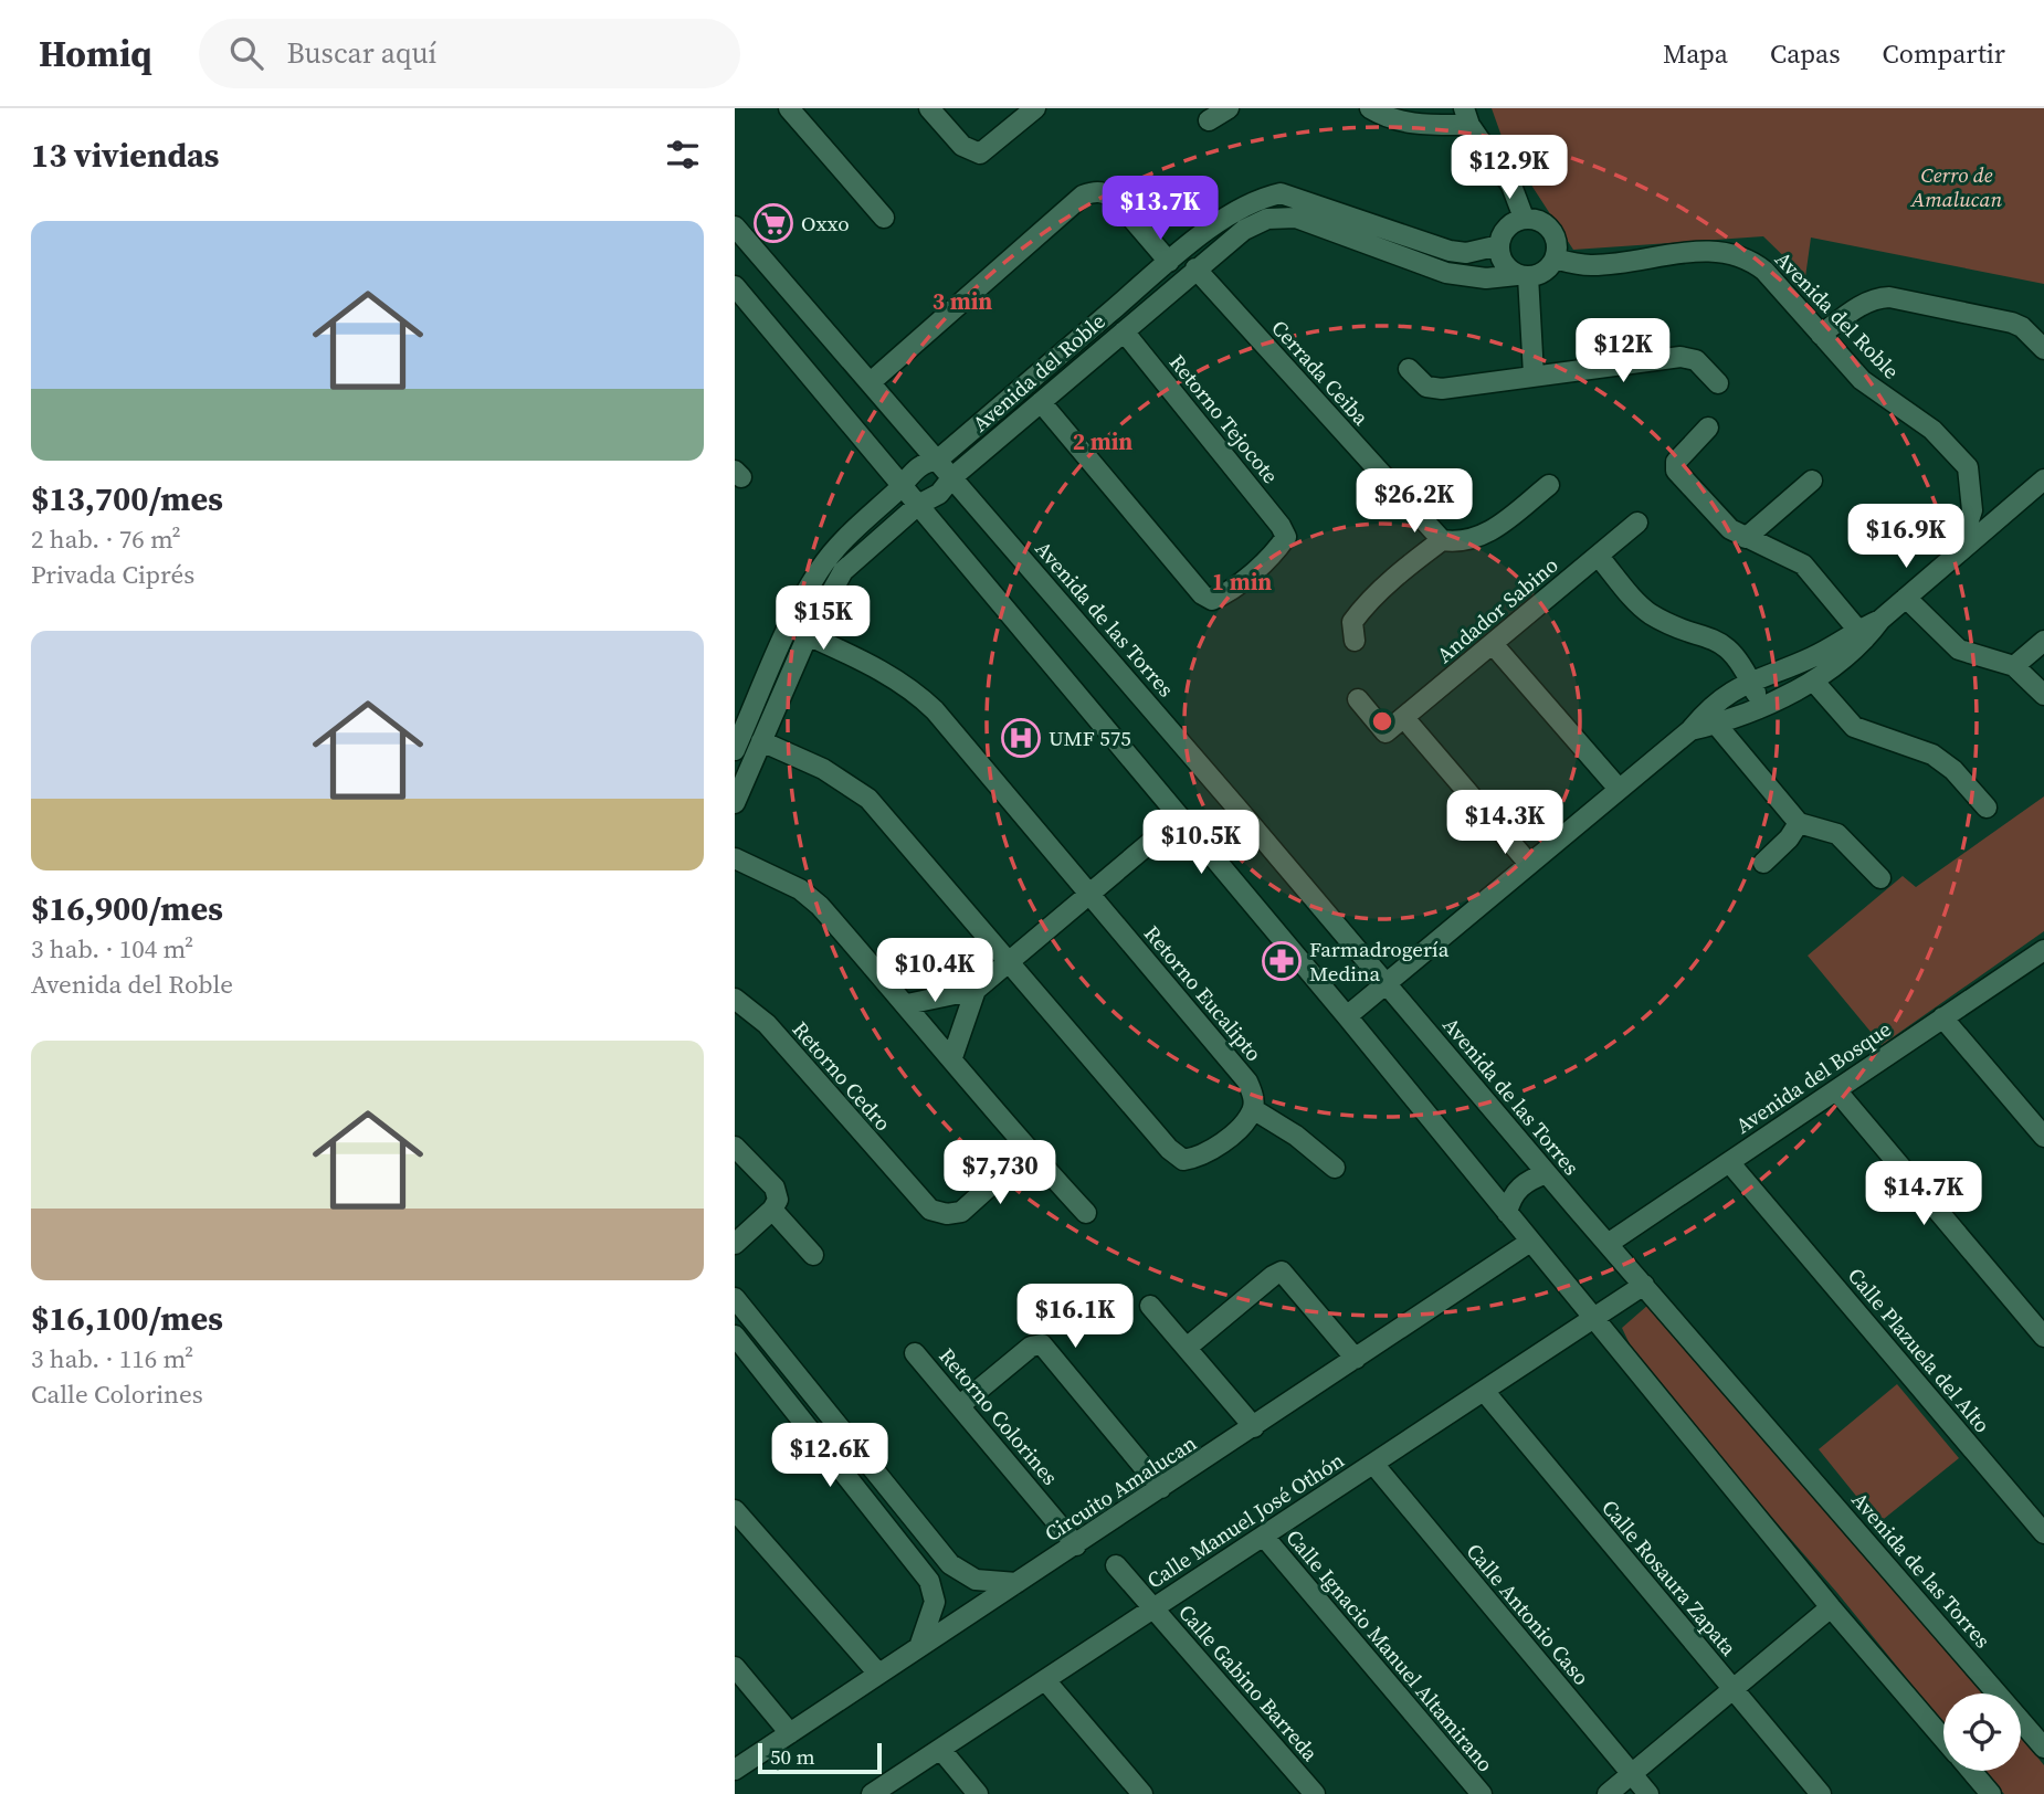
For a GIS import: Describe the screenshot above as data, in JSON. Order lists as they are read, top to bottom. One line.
{"streets":{"street":["Avenida del Roble","Cerrada Ceiba","Retorno Tejocote","Andador Sabino","Avenida de las Torres","Retorno Eucalipto","Retorno Cedro","Avenida del Bosque","Calle Plazuela del Alto","Retorno Colorines","Circuito Amalucan","Calle Manuel José Othón","Calle Rosaura Zapata","Calle Antonio Caso","Calle Ignacio Manuel Altamirano","Calle Gabino Barreda"]},"crossings":[["Avenida del Roble","Cerrada Ceiba"],["Avenida del Roble","Retorno Tejocote"],["Avenida del Roble","Avenida de las Torres"],["Avenida del Roble","Retorno Eucalipto"],["Avenida de las Torres","Avenida del Bosque"],["Avenida de las Torres","Calle Manuel José Othón"],["Avenida del Bosque","Calle Plazuela del Alto"],["Retorno Colorines","Circuito Amalucan"],["Calle Manuel José Othón","Calle Rosaura Zapata"],["Calle Manuel José Othón","Calle Antonio Caso"],["Calle Manuel José Othón","Calle Ignacio Manuel Altamirano"],["Calle Manuel José Othón","Calle Gabino Barreda"]],"parks":["Cerro de Amalucan"],"places":{"supermarket":["Oxxo"],"hospital":["UMF 575"],"pharmacy":["Farmadrogería Medina"]},"scale_bar":"50 m","page":{"header":"Homiq","search":"Buscar aquí","nav":["Mapa","Capas","Compartir"],"heading":"13 viviendas","price":["$12.9K","$13.7K","$12K","$26.2K","$16.9K","$15K","$14.3K","$10.5K","$10.4K","$7,730","$14.7K","$16.1K","$12.6K"],"list":[{"name":"$13,700/mes","note":"2 hab. · 76 m² · Privada Ciprés"},{"name":"$16,900/mes","note":"3 hab. · 104 m² · Avenida del Roble"},{"name":"$16,100/mes","note":"3 hab. · 116 m² · Calle Colorines"}],"scale":"50 m"},"rings":["3 min","2 min","1 min"]}
